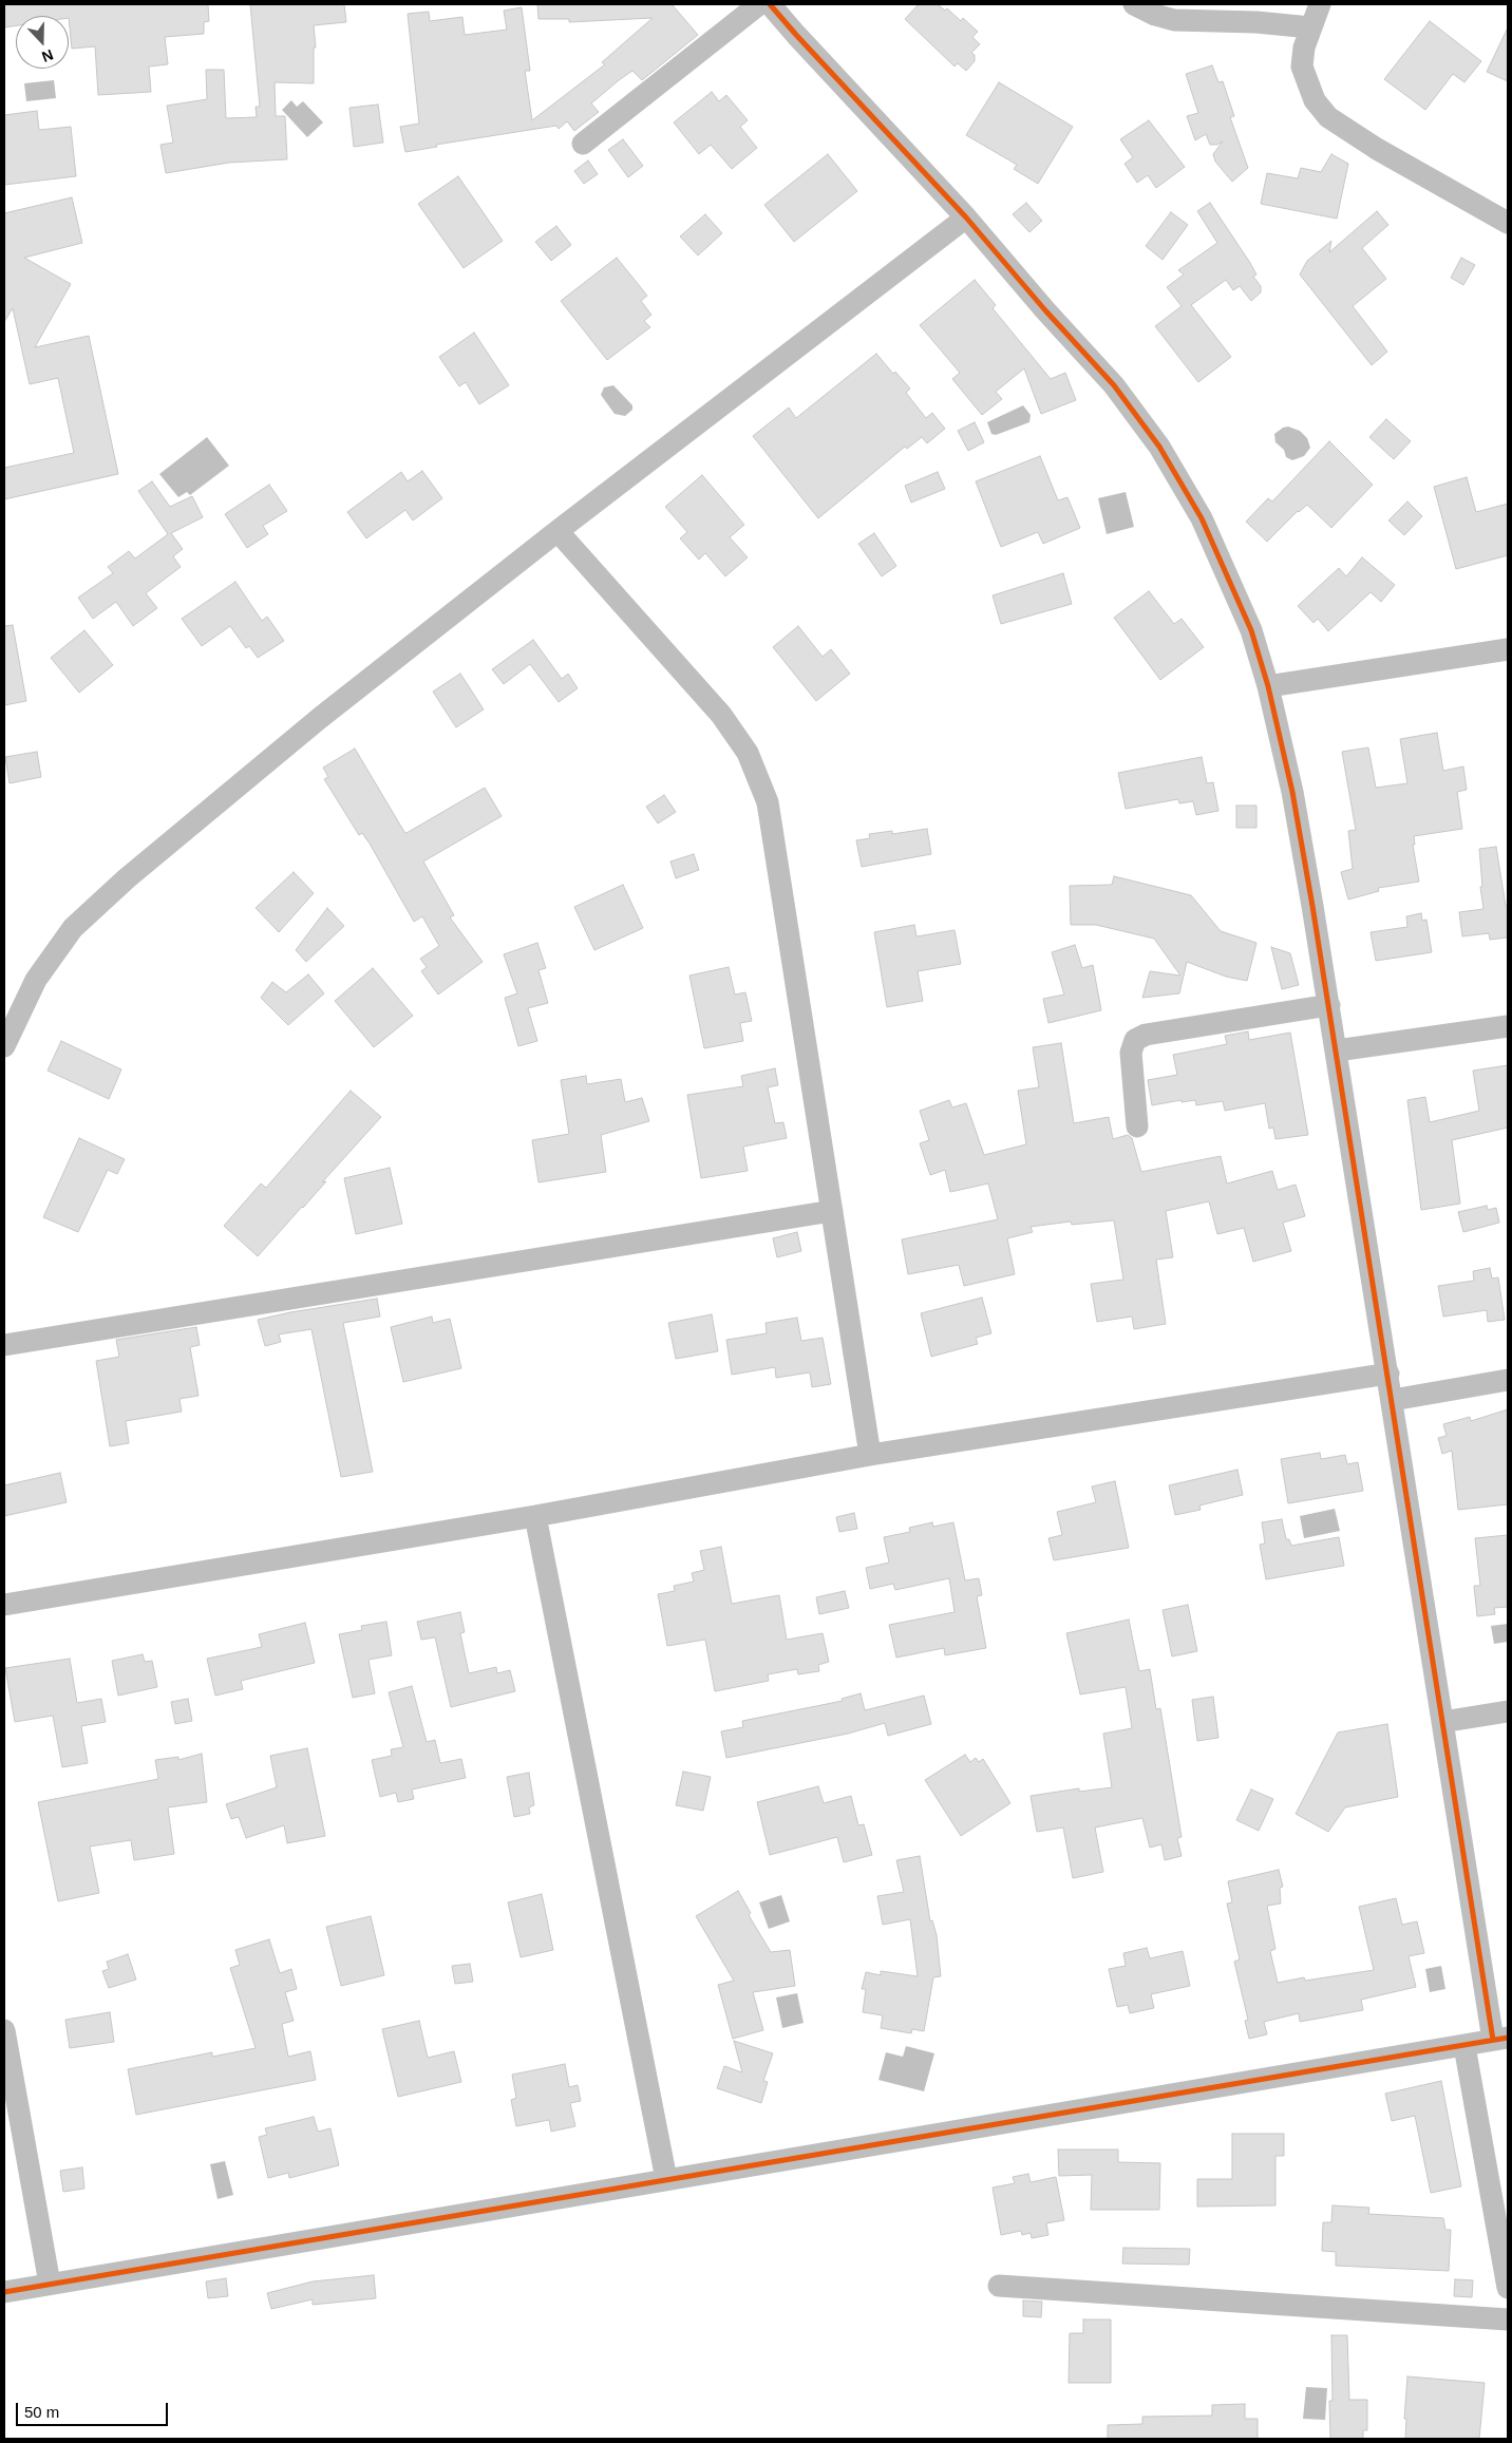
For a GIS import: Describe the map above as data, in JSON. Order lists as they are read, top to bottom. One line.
{"scale_bar":"50 m","north":"bottom"}
